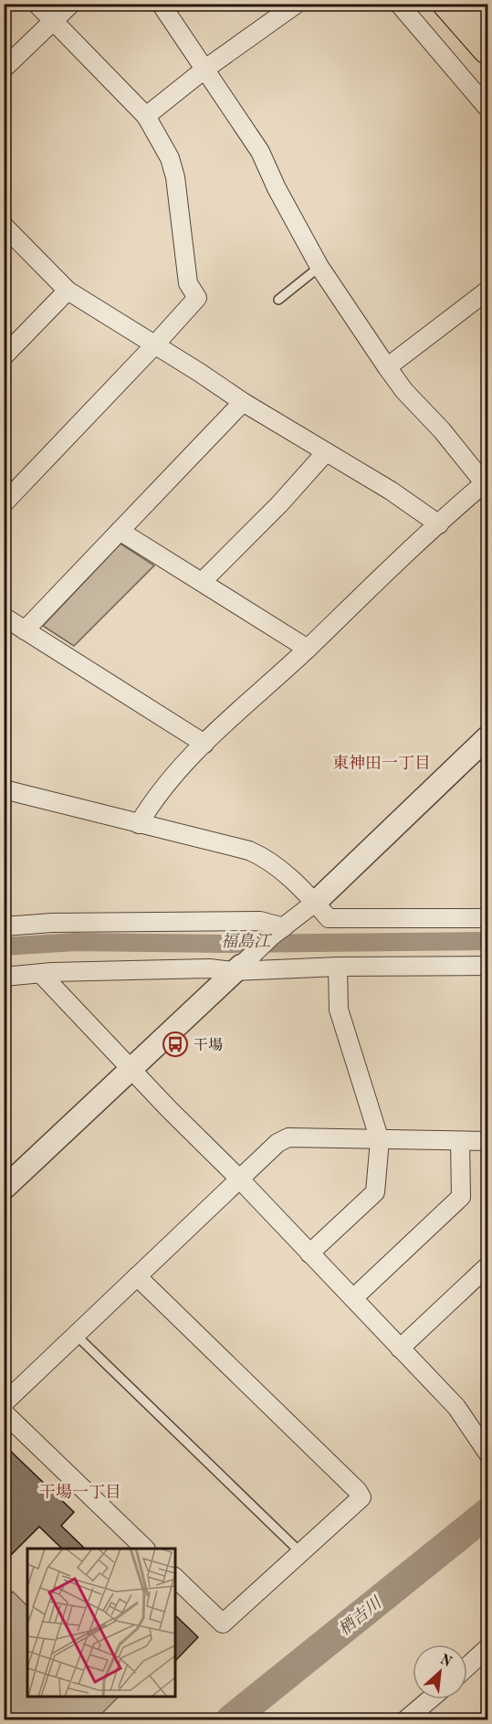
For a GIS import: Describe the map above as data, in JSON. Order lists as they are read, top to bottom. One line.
{"districts":["東神田一丁目","干場一丁目"],"water":["福島江","栖吉川"],"places":{"bus stop":["干場"]},"north":"top right"}
